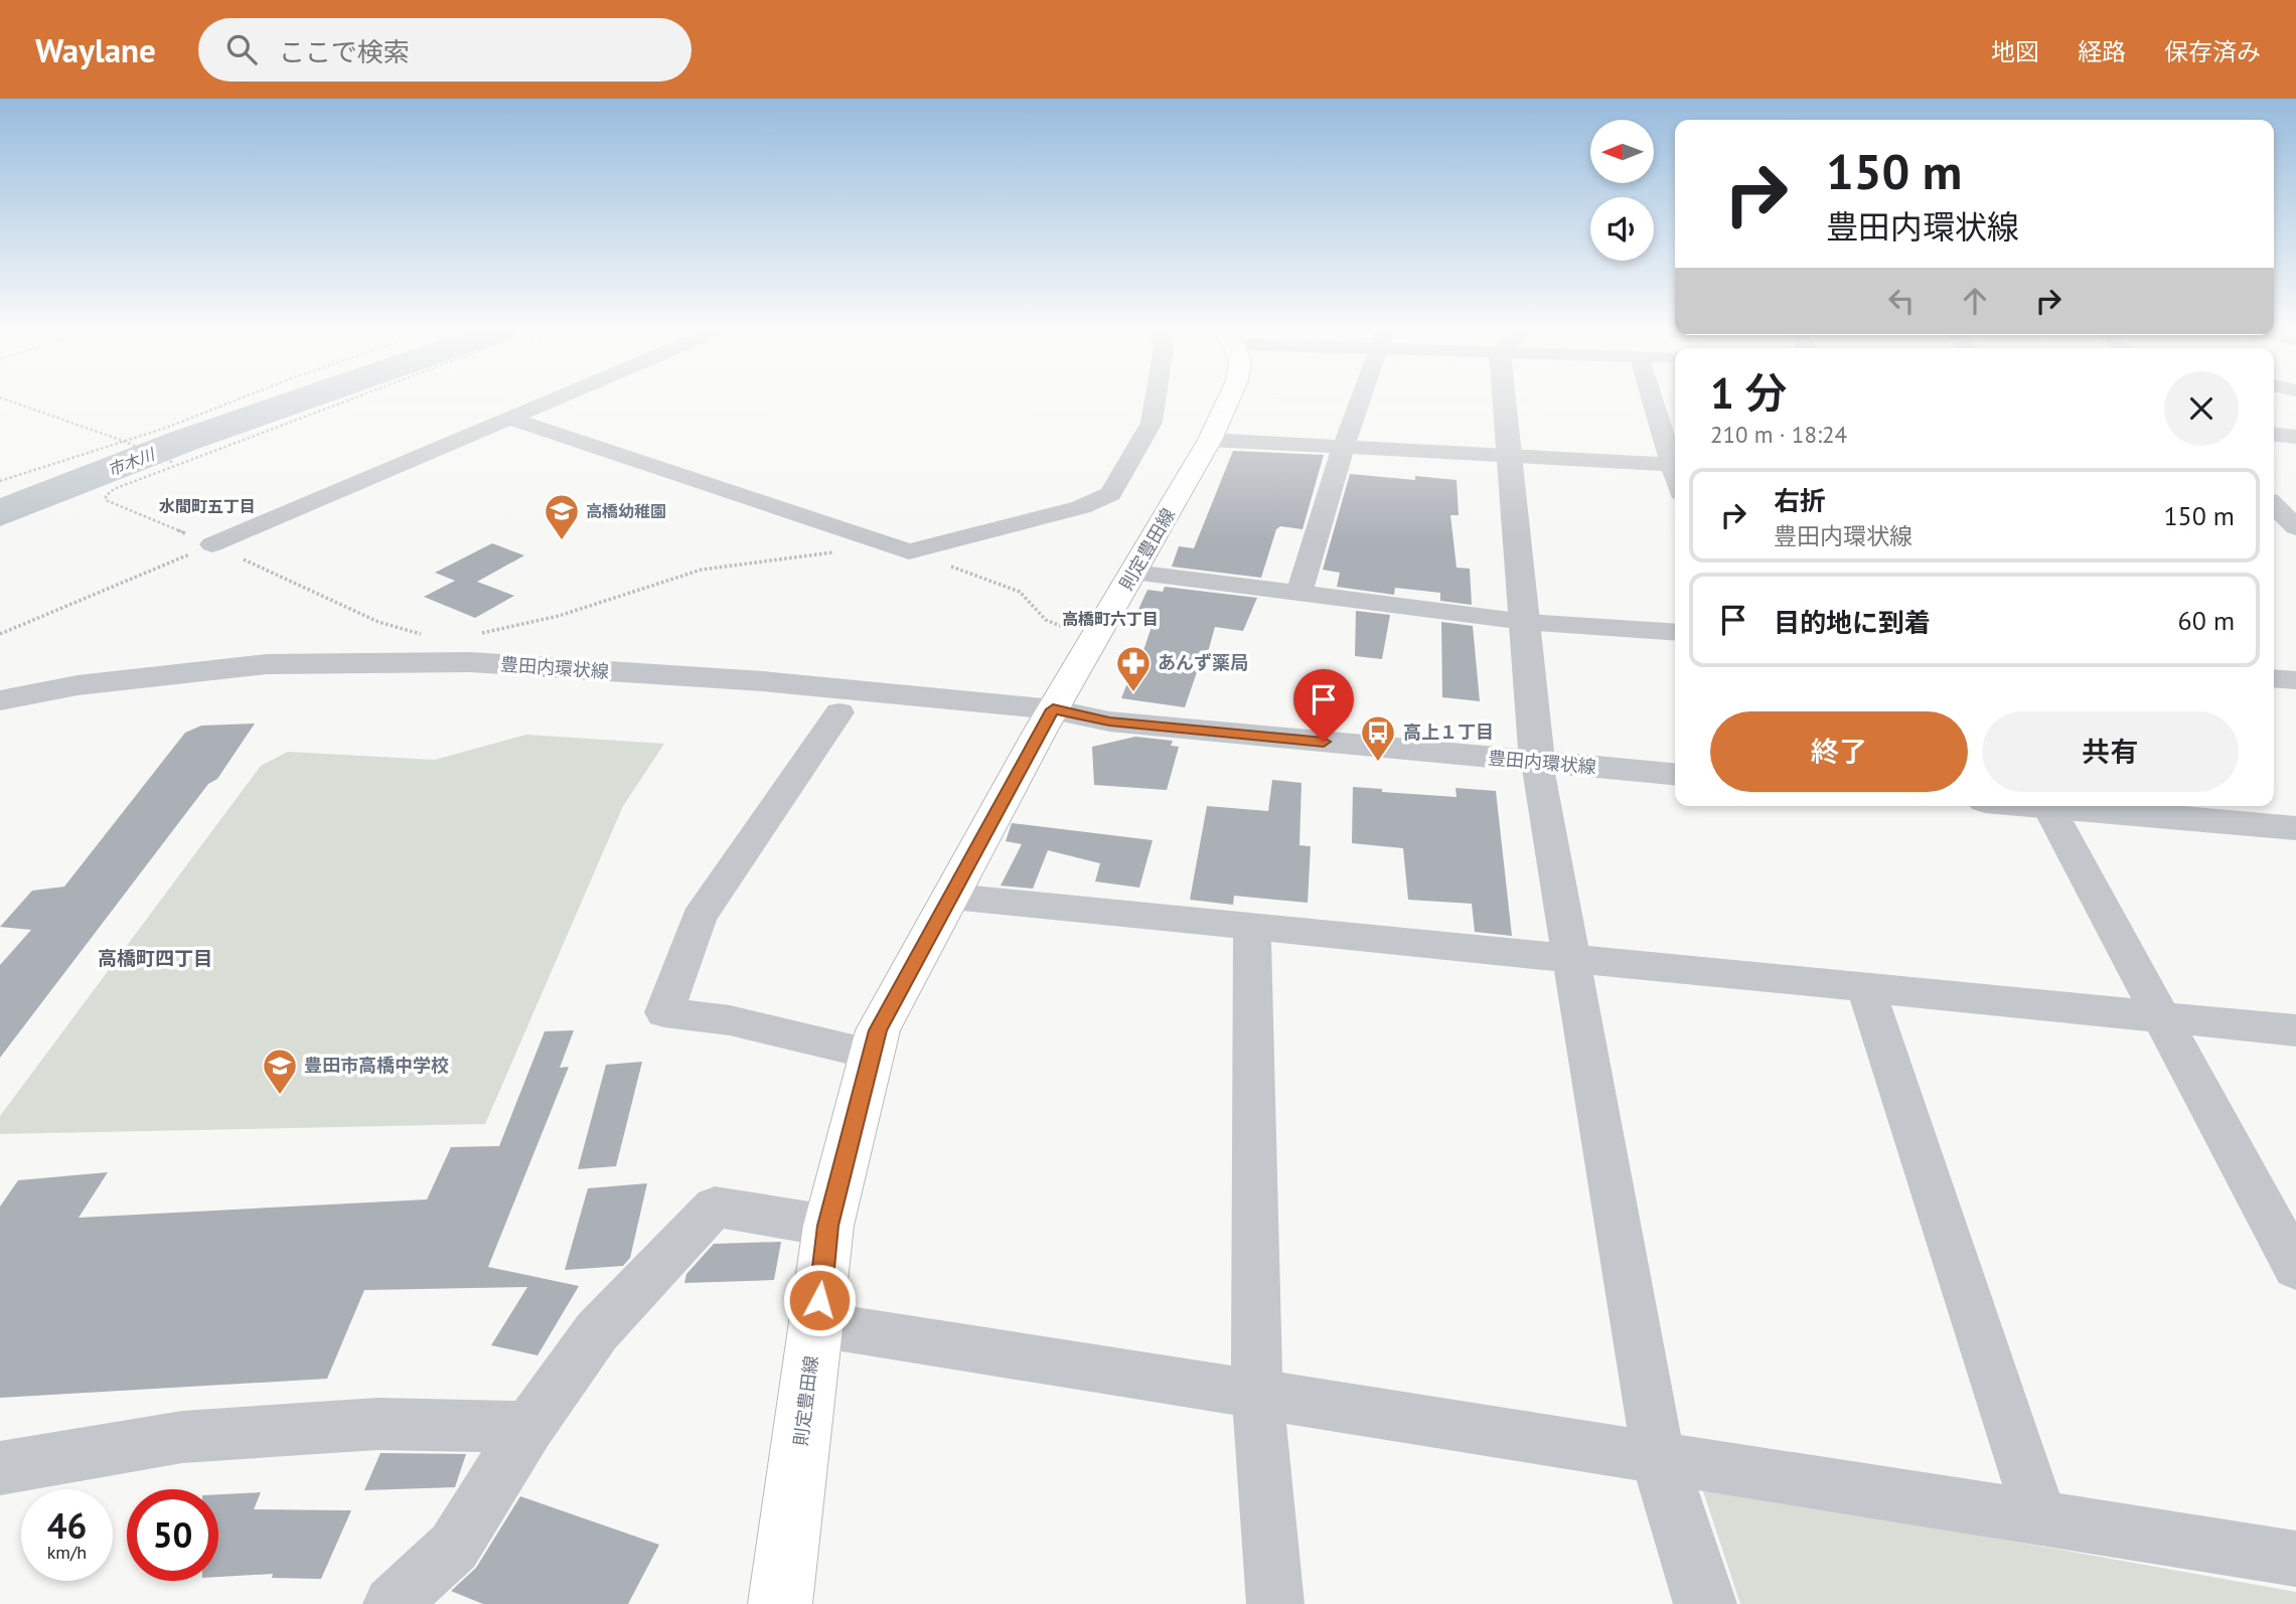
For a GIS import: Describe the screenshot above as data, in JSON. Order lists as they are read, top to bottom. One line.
{"streets":{"main road":["則定豊田線"],"street":["豊田内環状線"]},"crossings":[["則定豊田線","豊田内環状線"]],"districts":["水間町五丁目","高橋町六丁目","高橋町四丁目"],"water":["市木川"],"places":{"school or university":["高橋幼稚園","豊田市高橋中学校"],"pharmacy":["あんず薬局"],"bus stop":["高上１丁目"]},"north":"left","page":{"header":"Waylane","search":"ここで検索","nav":["地図","経路","保存済み"],"turn":["150 m","豊田内環状線"],"heading":["1 分","210 m · 18:24"],"list":[{"name":"右折","note":"豊田内環状線","value":"150 m"},{"name":"目的地に到着","value":"60 m"}],"buttons":["終了","共有"],"speed":"46 km/h","limit":"50"}}
